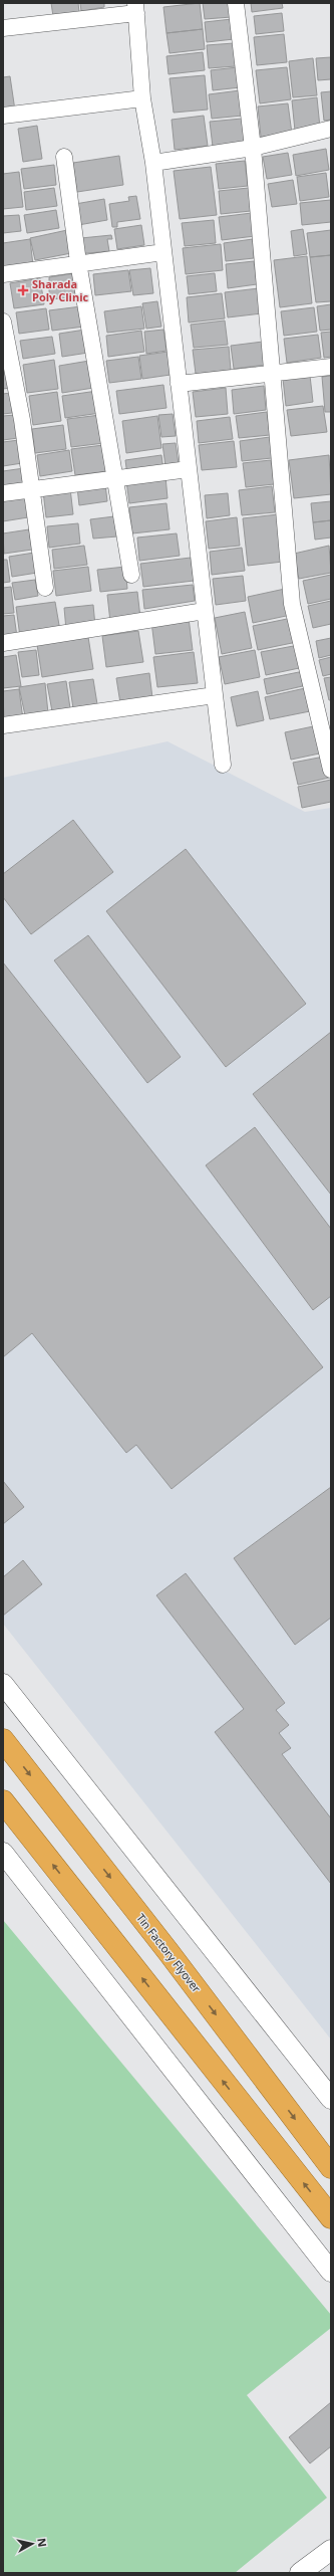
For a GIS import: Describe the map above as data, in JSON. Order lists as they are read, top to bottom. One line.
{"streets":{"highway":["Tin Factory Flyover"]},"places":{"health":["Sharada Poly Clinic"]},"north":"right"}
